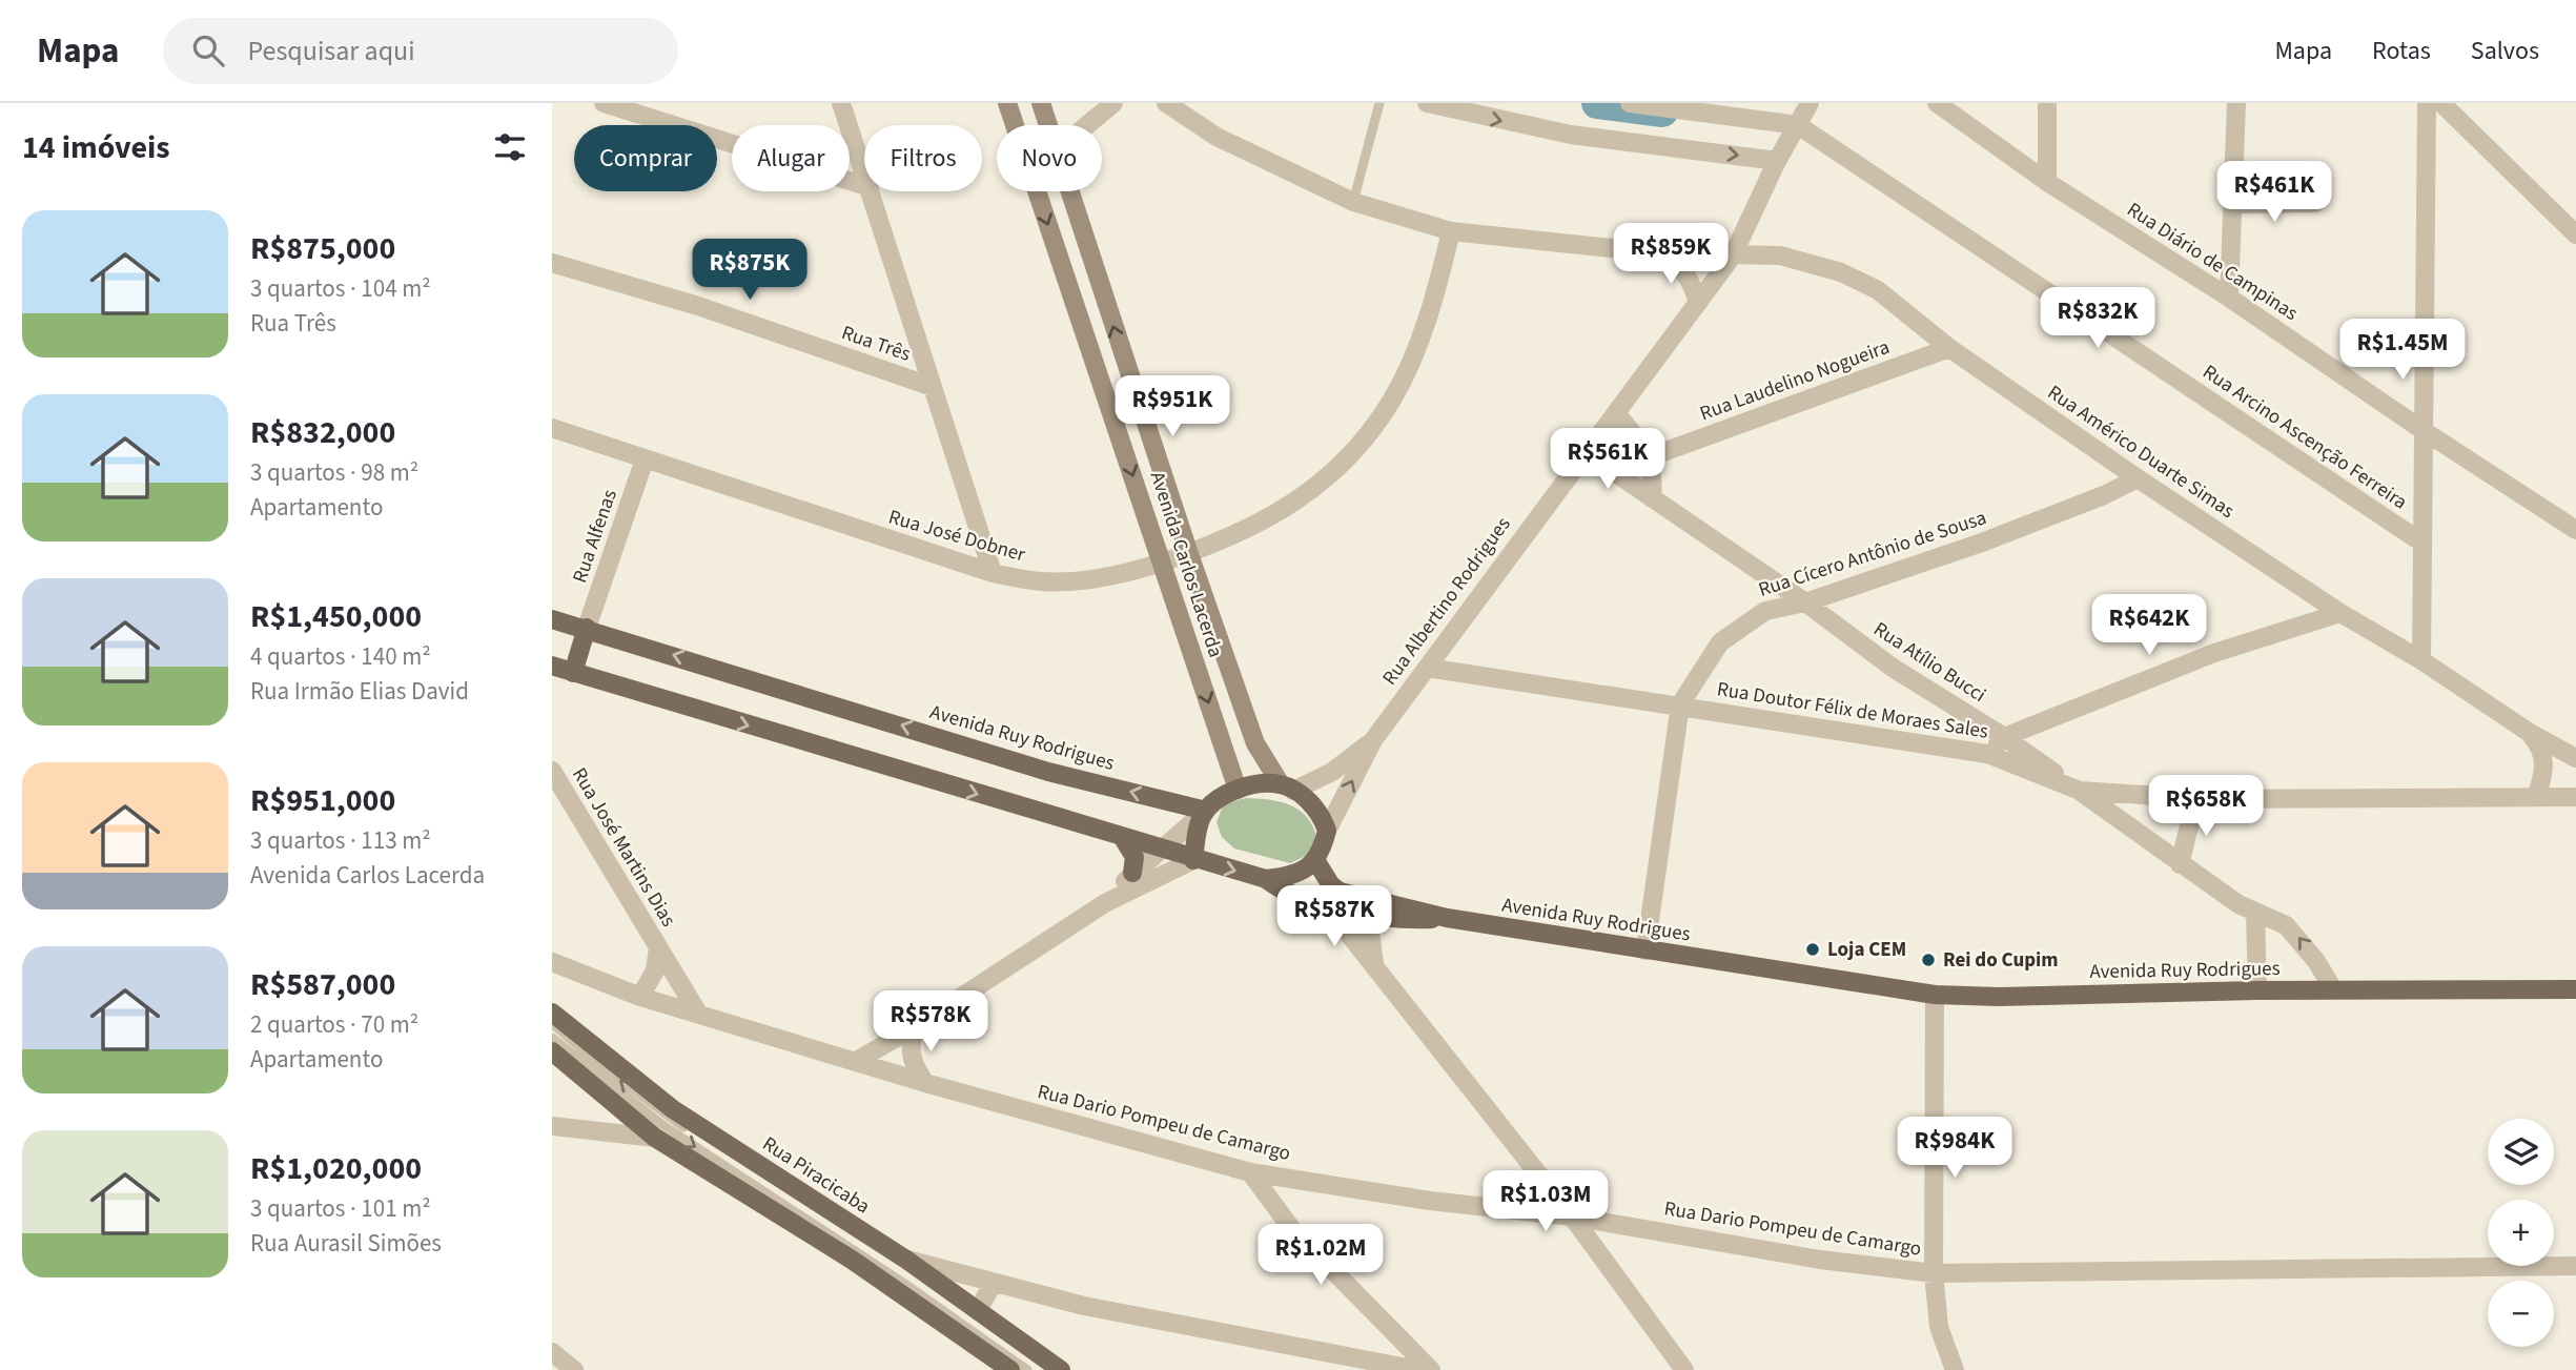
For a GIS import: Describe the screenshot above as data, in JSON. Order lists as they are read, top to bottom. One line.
{"streets":{"main road":["Avenida Carlos Lacerda","Avenida Ruy Rodrigues","Rua Piracicaba"],"street":["Rua Diário de Campinas","Rua Três","Rua Laudelino Nogueira","Rua Arcino Ascenção Ferreira","Rua Américo Duarte Simas","Rua Alfenas","Rua José Dobner","Rua Cícero Antônio de Sousa","Rua Albertino Rodrigues","Rua Atílio Bucci","Rua Doutor Félix de Moraes Sales","Rua José Martins Dias","Rua Dario Pompeu de Camargo"]},"crossings":[["Rua Laudelino Nogueira","Rua Américo Duarte Simas"],["Rua Laudelino Nogueira","Rua Atílio Bucci"],["Rua Arcino Ascenção Ferreira","Rua Albertino Rodrigues"],["Rua Américo Duarte Simas","Rua José Dobner"],["Rua Américo Duarte Simas","Rua Cícero Antônio de Sousa"],["Rua Américo Duarte Simas","Rua Albertino Rodrigues"],["Rua Alfenas","Rua José Dobner"],["Rua Alfenas","Avenida Ruy Rodrigues"],["Rua José Dobner","Avenida Carlos Lacerda"],["Rua Cícero Antônio de Sousa","Rua Atílio Bucci"],["Rua Cícero Antônio de Sousa","Rua Doutor Félix de Moraes Sales"],["Rua Cícero Antônio de Sousa","Avenida Ruy Rodrigues"],["Avenida Carlos Lacerda","Rua Albertino Rodrigues"],["Avenida Carlos Lacerda","Avenida Ruy Rodrigues"],["Rua Albertino Rodrigues","Rua Atílio Bucci"],["Rua Albertino Rodrigues","Rua Doutor Félix de Moraes Sales"],["Rua Albertino Rodrigues","Avenida Ruy Rodrigues"],["Rua Atílio Bucci","Rua Doutor Félix de Moraes Sales"],["Rua Atílio Bucci","Avenida Ruy Rodrigues"],["Rua José Martins Dias","Rua Dario Pompeu de Camargo"]],"places":["Loja CEM","Rei do Cupim"],"page":{"header":"Mapa","search":"Pesquisar aqui","nav":["Mapa","Rotas","Salvos"],"heading":"14 imóveis","chip":["Comprar","Alugar","Filtros","Novo"],"price":["R$461K","R$859K","R$875K","R$832K","R$1.45M","R$951K","R$561K","R$642K","R$658K","R$587K","R$578K","R$984K","R$1.03M","R$1.02M"],"list":[{"name":"R$875,000","note":"3 quartos · 104 m² · Rua Três"},{"name":"R$832,000","note":"3 quartos · 98 m² · Apartamento"},{"name":"R$1,450,000","note":"4 quartos · 140 m² · Rua Irmão Elias David"},{"name":"R$951,000","note":"3 quartos · 113 m² · Avenida Carlos Lacerda"},{"name":"R$587,000","note":"2 quartos · 70 m² · Apartamento"},{"name":"R$1,020,000","note":"3 quartos · 101 m² · Rua Aurasil Simões"}],"map_buttons":["+","−"]}}
